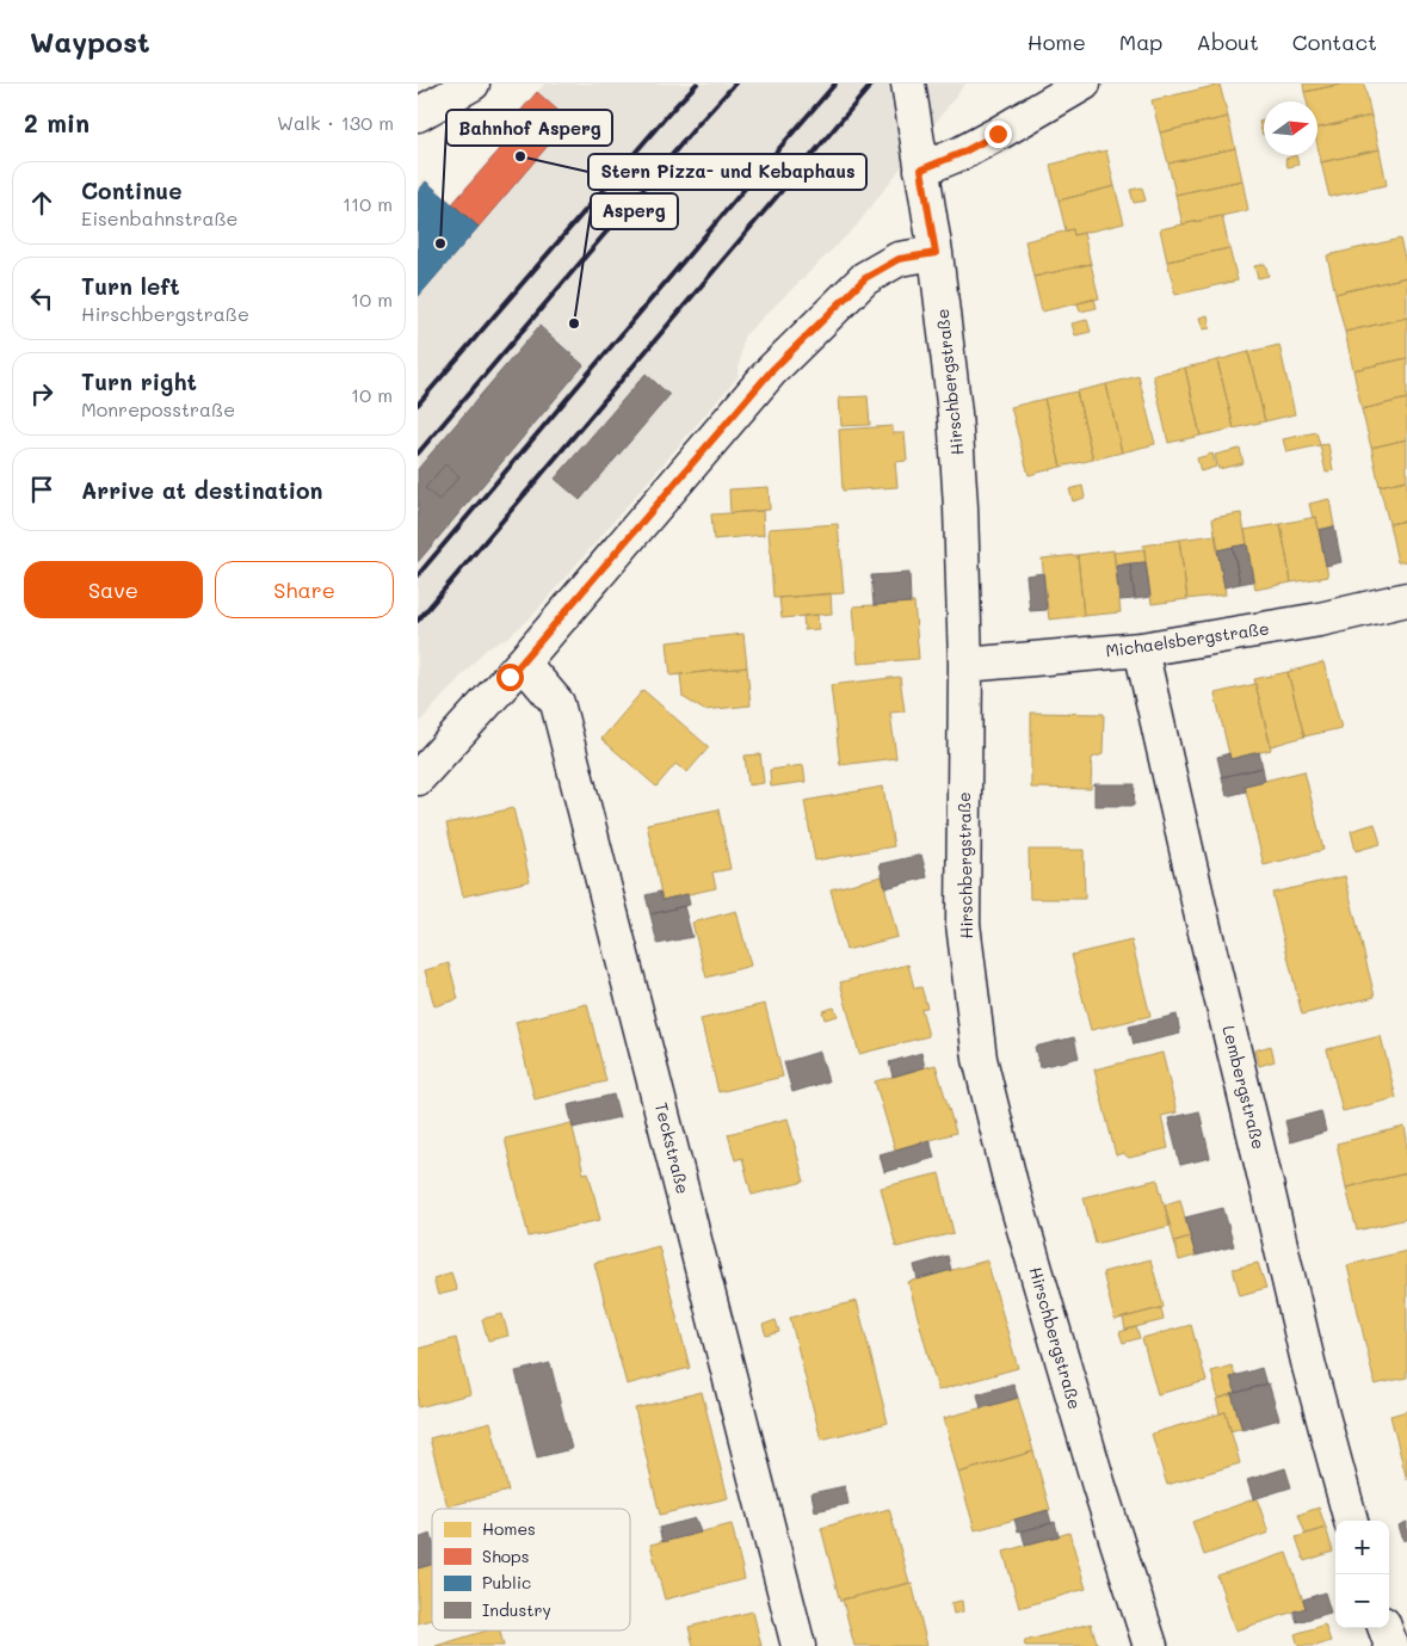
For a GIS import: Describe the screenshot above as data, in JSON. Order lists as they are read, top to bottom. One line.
{"streets":{"street":["Hirschbergstraße","Michaelsbergstraße","Lembergstraße","Teckstraße"]},"crossings":[["Hirschbergstraße","Michaelsbergstraße"],["Michaelsbergstraße","Lembergstraße"]],"places":["Stern Pizza- und Kebaphaus","Bahnhof Asperg","Asperg"],"legend":["Homes","Shops","Public","Industry"],"north":"right","page":{"header":"Waypost","nav":["Home","Map","About","Contact"],"heading":["2 min","Walk · 130 m"],"list":[["Continue","Eisenbahnstraße","110 m"],["Turn left","Hirschbergstraße","10 m"],["Turn right","Monreposstraße","10 m"],"Arrive at destination"],"buttons":["Save","Share"],"map_buttons":["+","−"]}}
